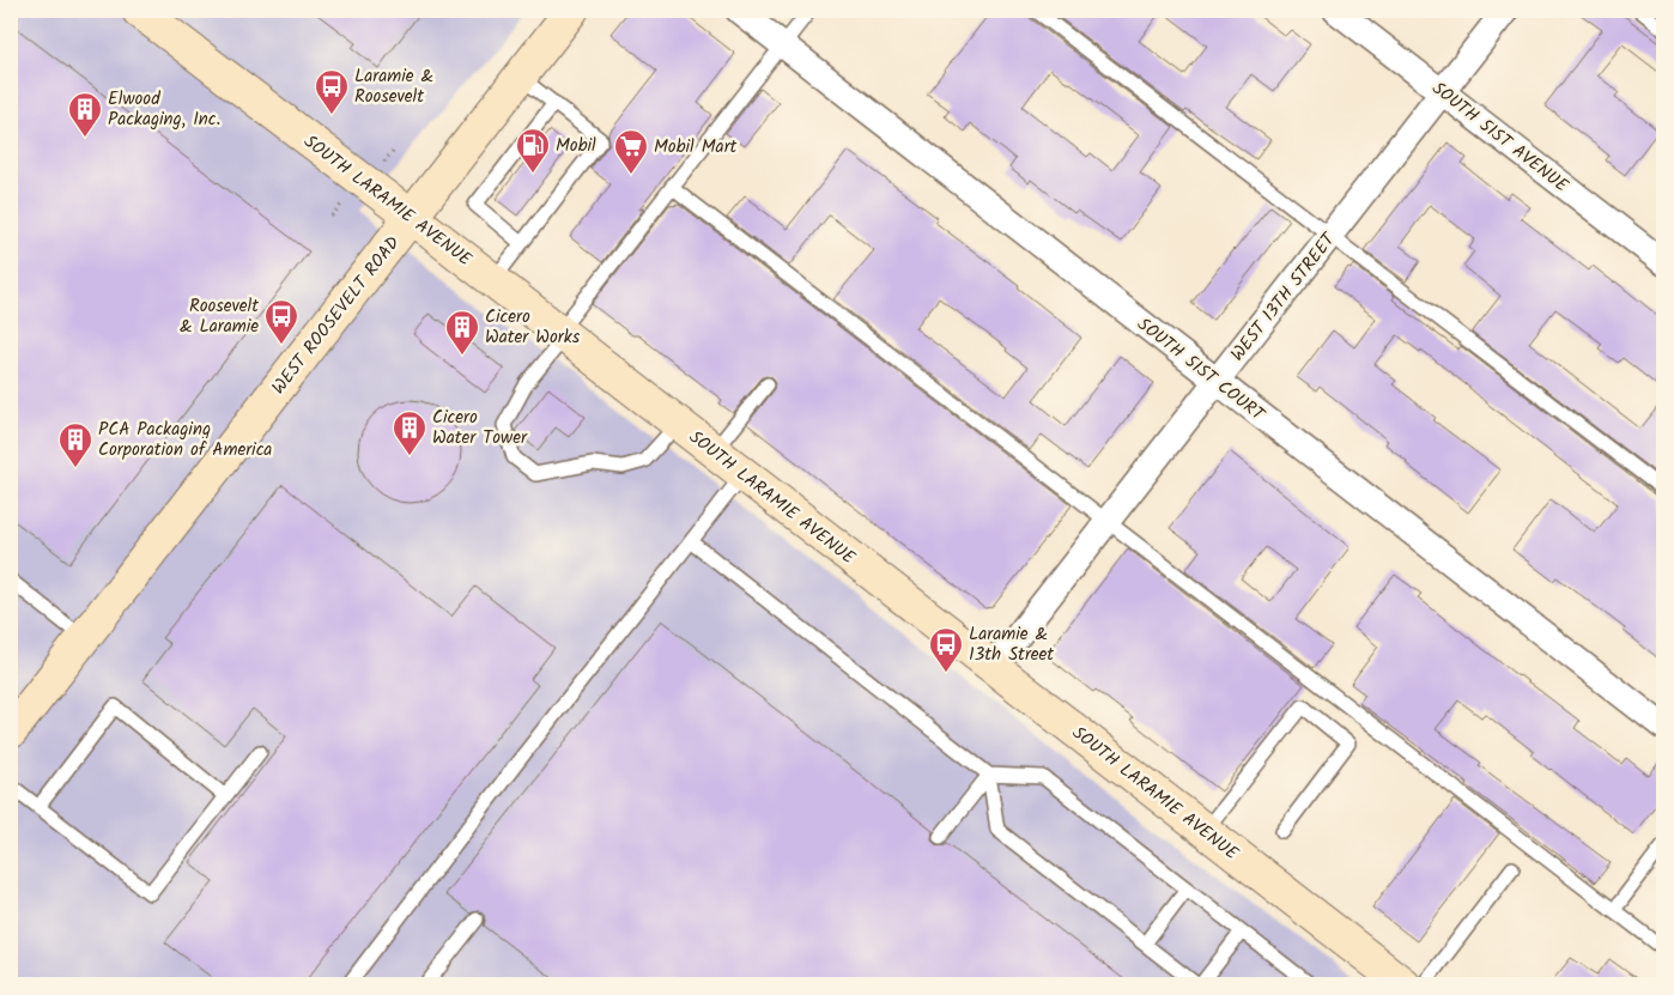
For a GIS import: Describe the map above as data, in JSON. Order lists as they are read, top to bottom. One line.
{"streets":{"main road":["SOUTH LARAMIE AVENUE","WEST ROOSEVELT ROAD"],"street":["SOUTH 51ST AVENUE","WEST 13TH STREET","SOUTH 51ST COURT"]},"crossings":[["SOUTH 51ST AVENUE","WEST 13TH STREET"],["SOUTH LARAMIE AVENUE","WEST 13TH STREET"],["SOUTH LARAMIE AVENUE","WEST ROOSEVELT ROAD"],["WEST 13TH STREET","SOUTH 51ST COURT"]],"places":{"bus stop":["Laramie & Roosevelt","Roosevelt & Laramie","Laramie & 13th Street"],"building":["Elwood Packaging, Inc.","Cicero Water Works","Cicero Water Tower","PCA Packaging Corporation of America"],"fuel station":["Mobil"],"supermarket":["Mobil Mart"]}}
